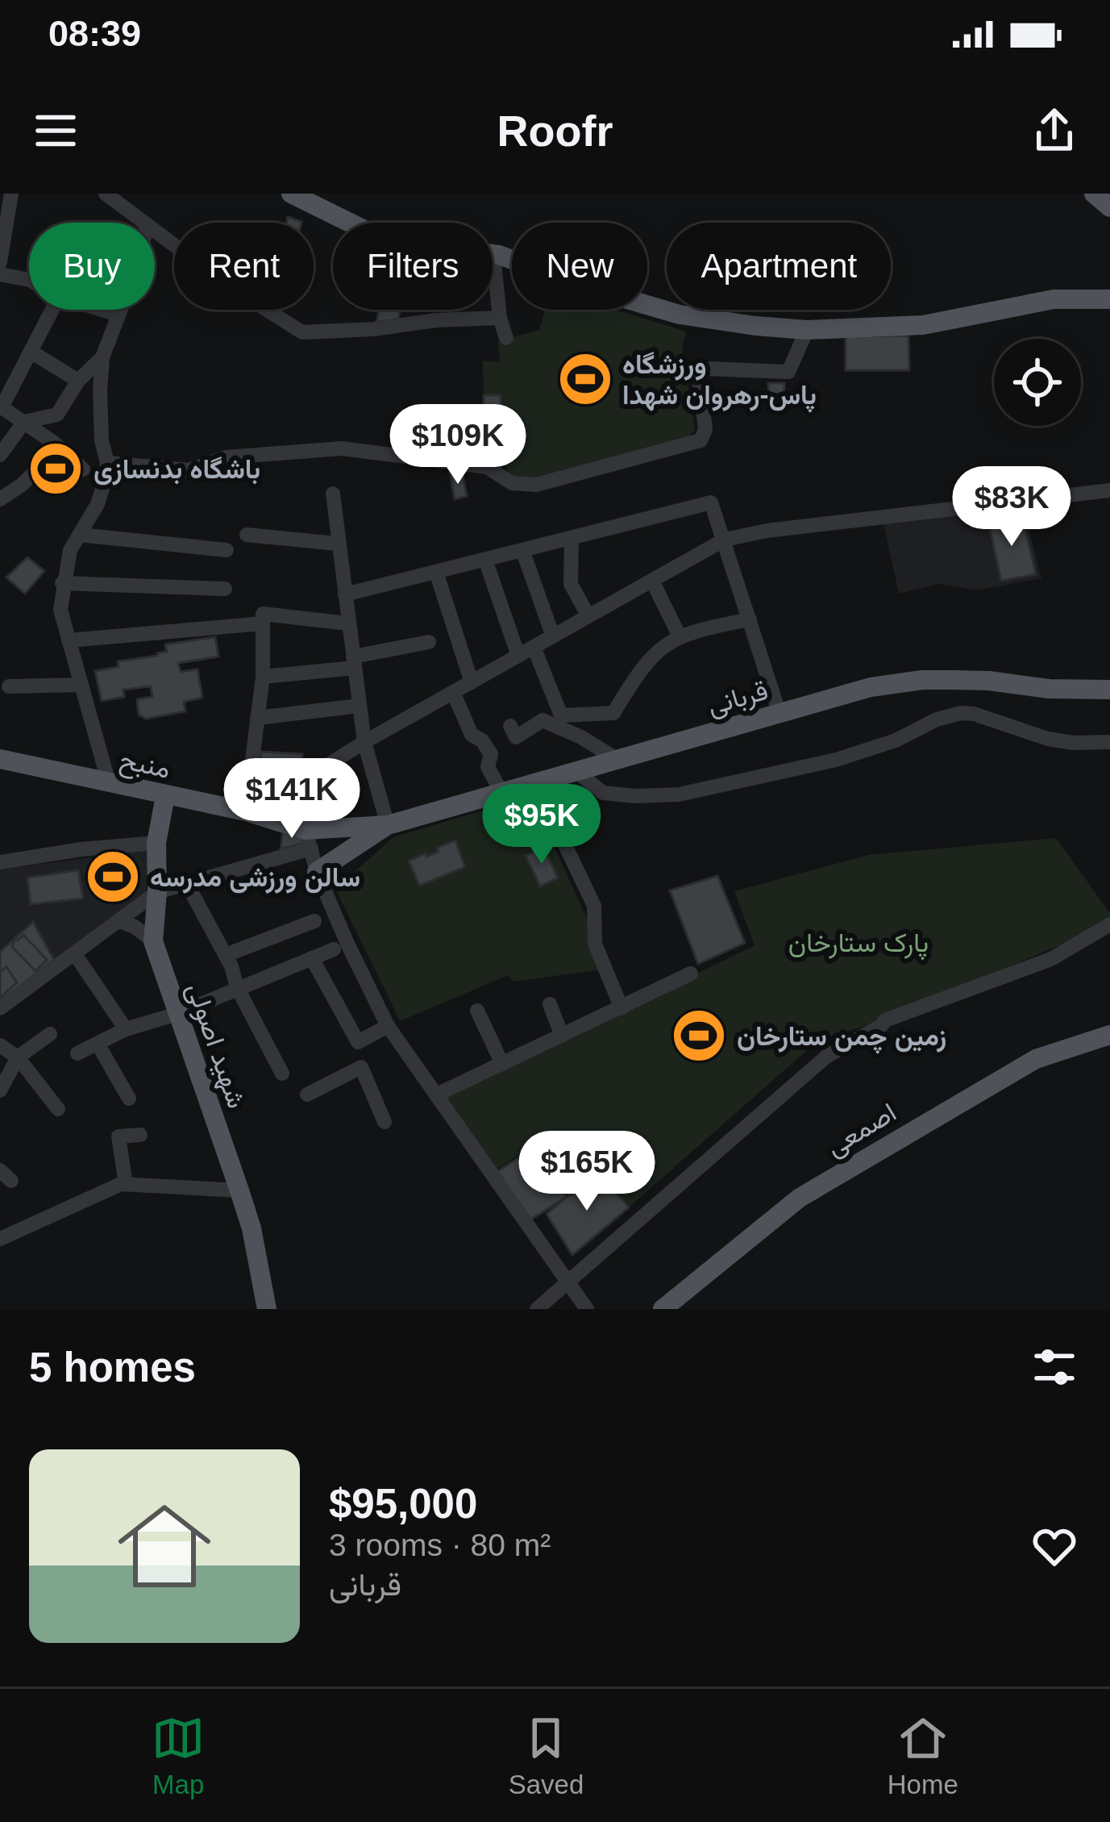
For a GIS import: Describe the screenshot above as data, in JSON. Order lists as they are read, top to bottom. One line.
{"streets":{"main road":["قربانی","منبح","شهید اصولی","اصمعی"]},"crossings":[["قربانی","منبح"],["منبح","شهید اصولی"]],"parks":["پارک ستارخان"],"places":{"sports":["ورزشگاه پاس-رهروان شهدا","باشگاه بدنسازی","سالن ورزشی مدرسه","زمین چمن ستارخان"]},"page":{"status":"08:39","header":"Roofr","chip":["Buy","Rent","Filters","New","Apartment"],"price":["$109K","$83K","$141K","$95K","$165K"],"heading":"5 homes","list":[{"name":"$95,000","note":"3 rooms · 80 m² · قربانی"}],"tabs":["Map","Saved","Home"]}}
